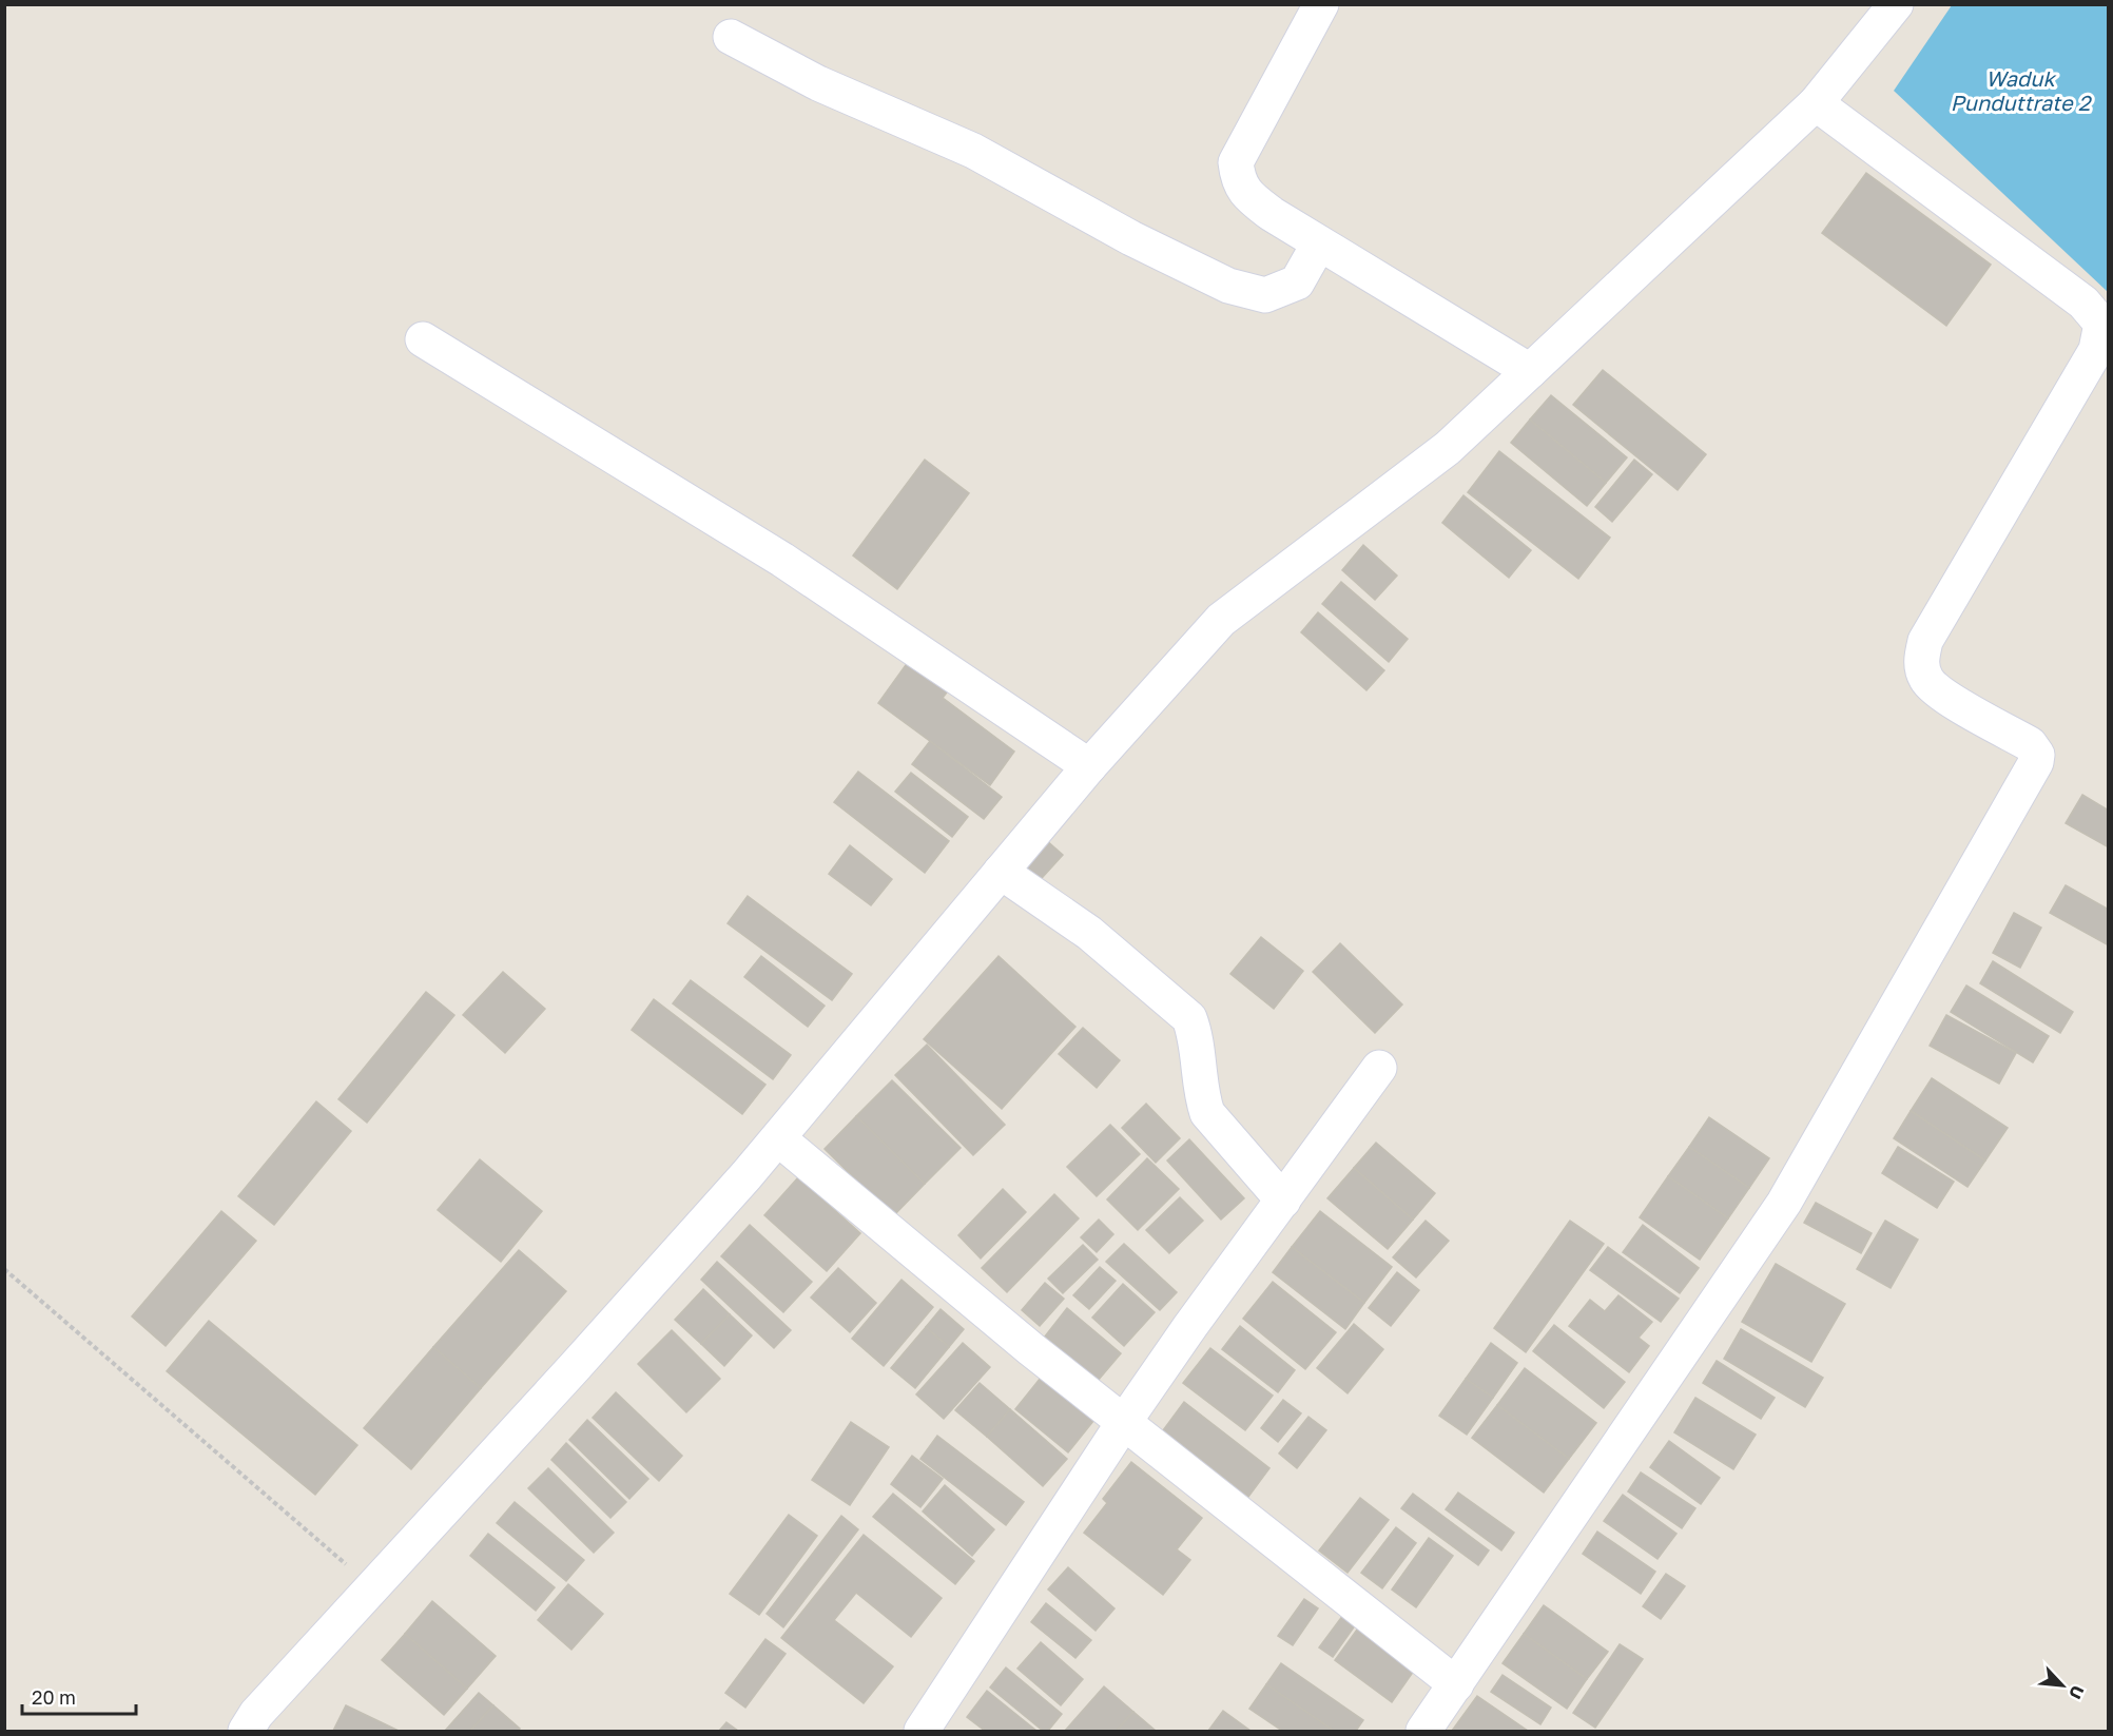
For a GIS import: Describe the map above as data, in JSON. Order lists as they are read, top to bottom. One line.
{"water":["Waduk Punduttrate 2"],"scale_bar":"20 m","north":"bottom right"}
